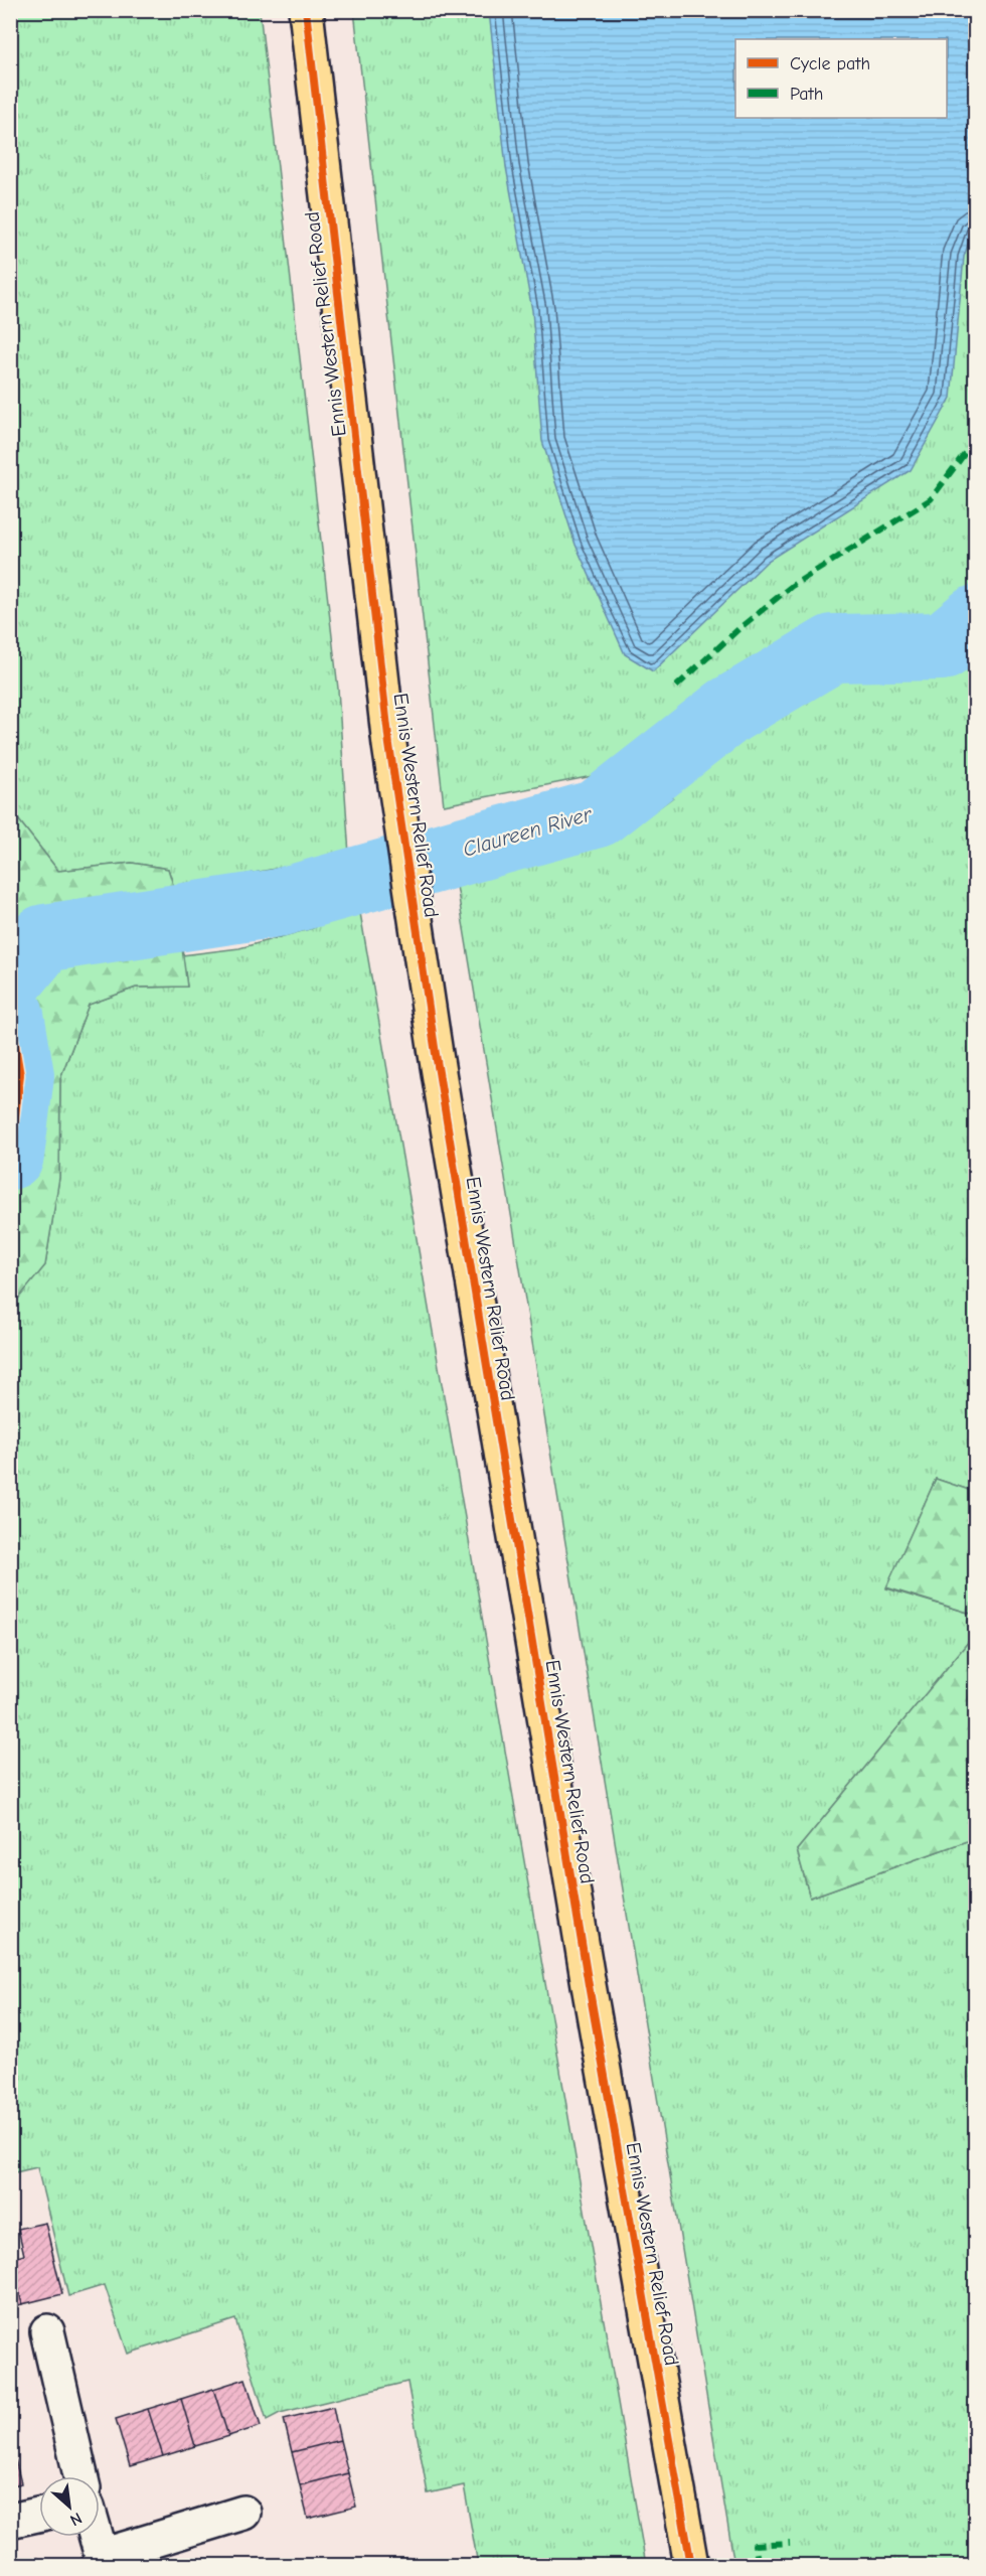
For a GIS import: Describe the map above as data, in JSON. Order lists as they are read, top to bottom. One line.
{"streets":{"main road":["Ennis Western Relief Road"]},"water":["Claureen River"],"legend":["Cycle path","Path"],"north":"bottom right"}
